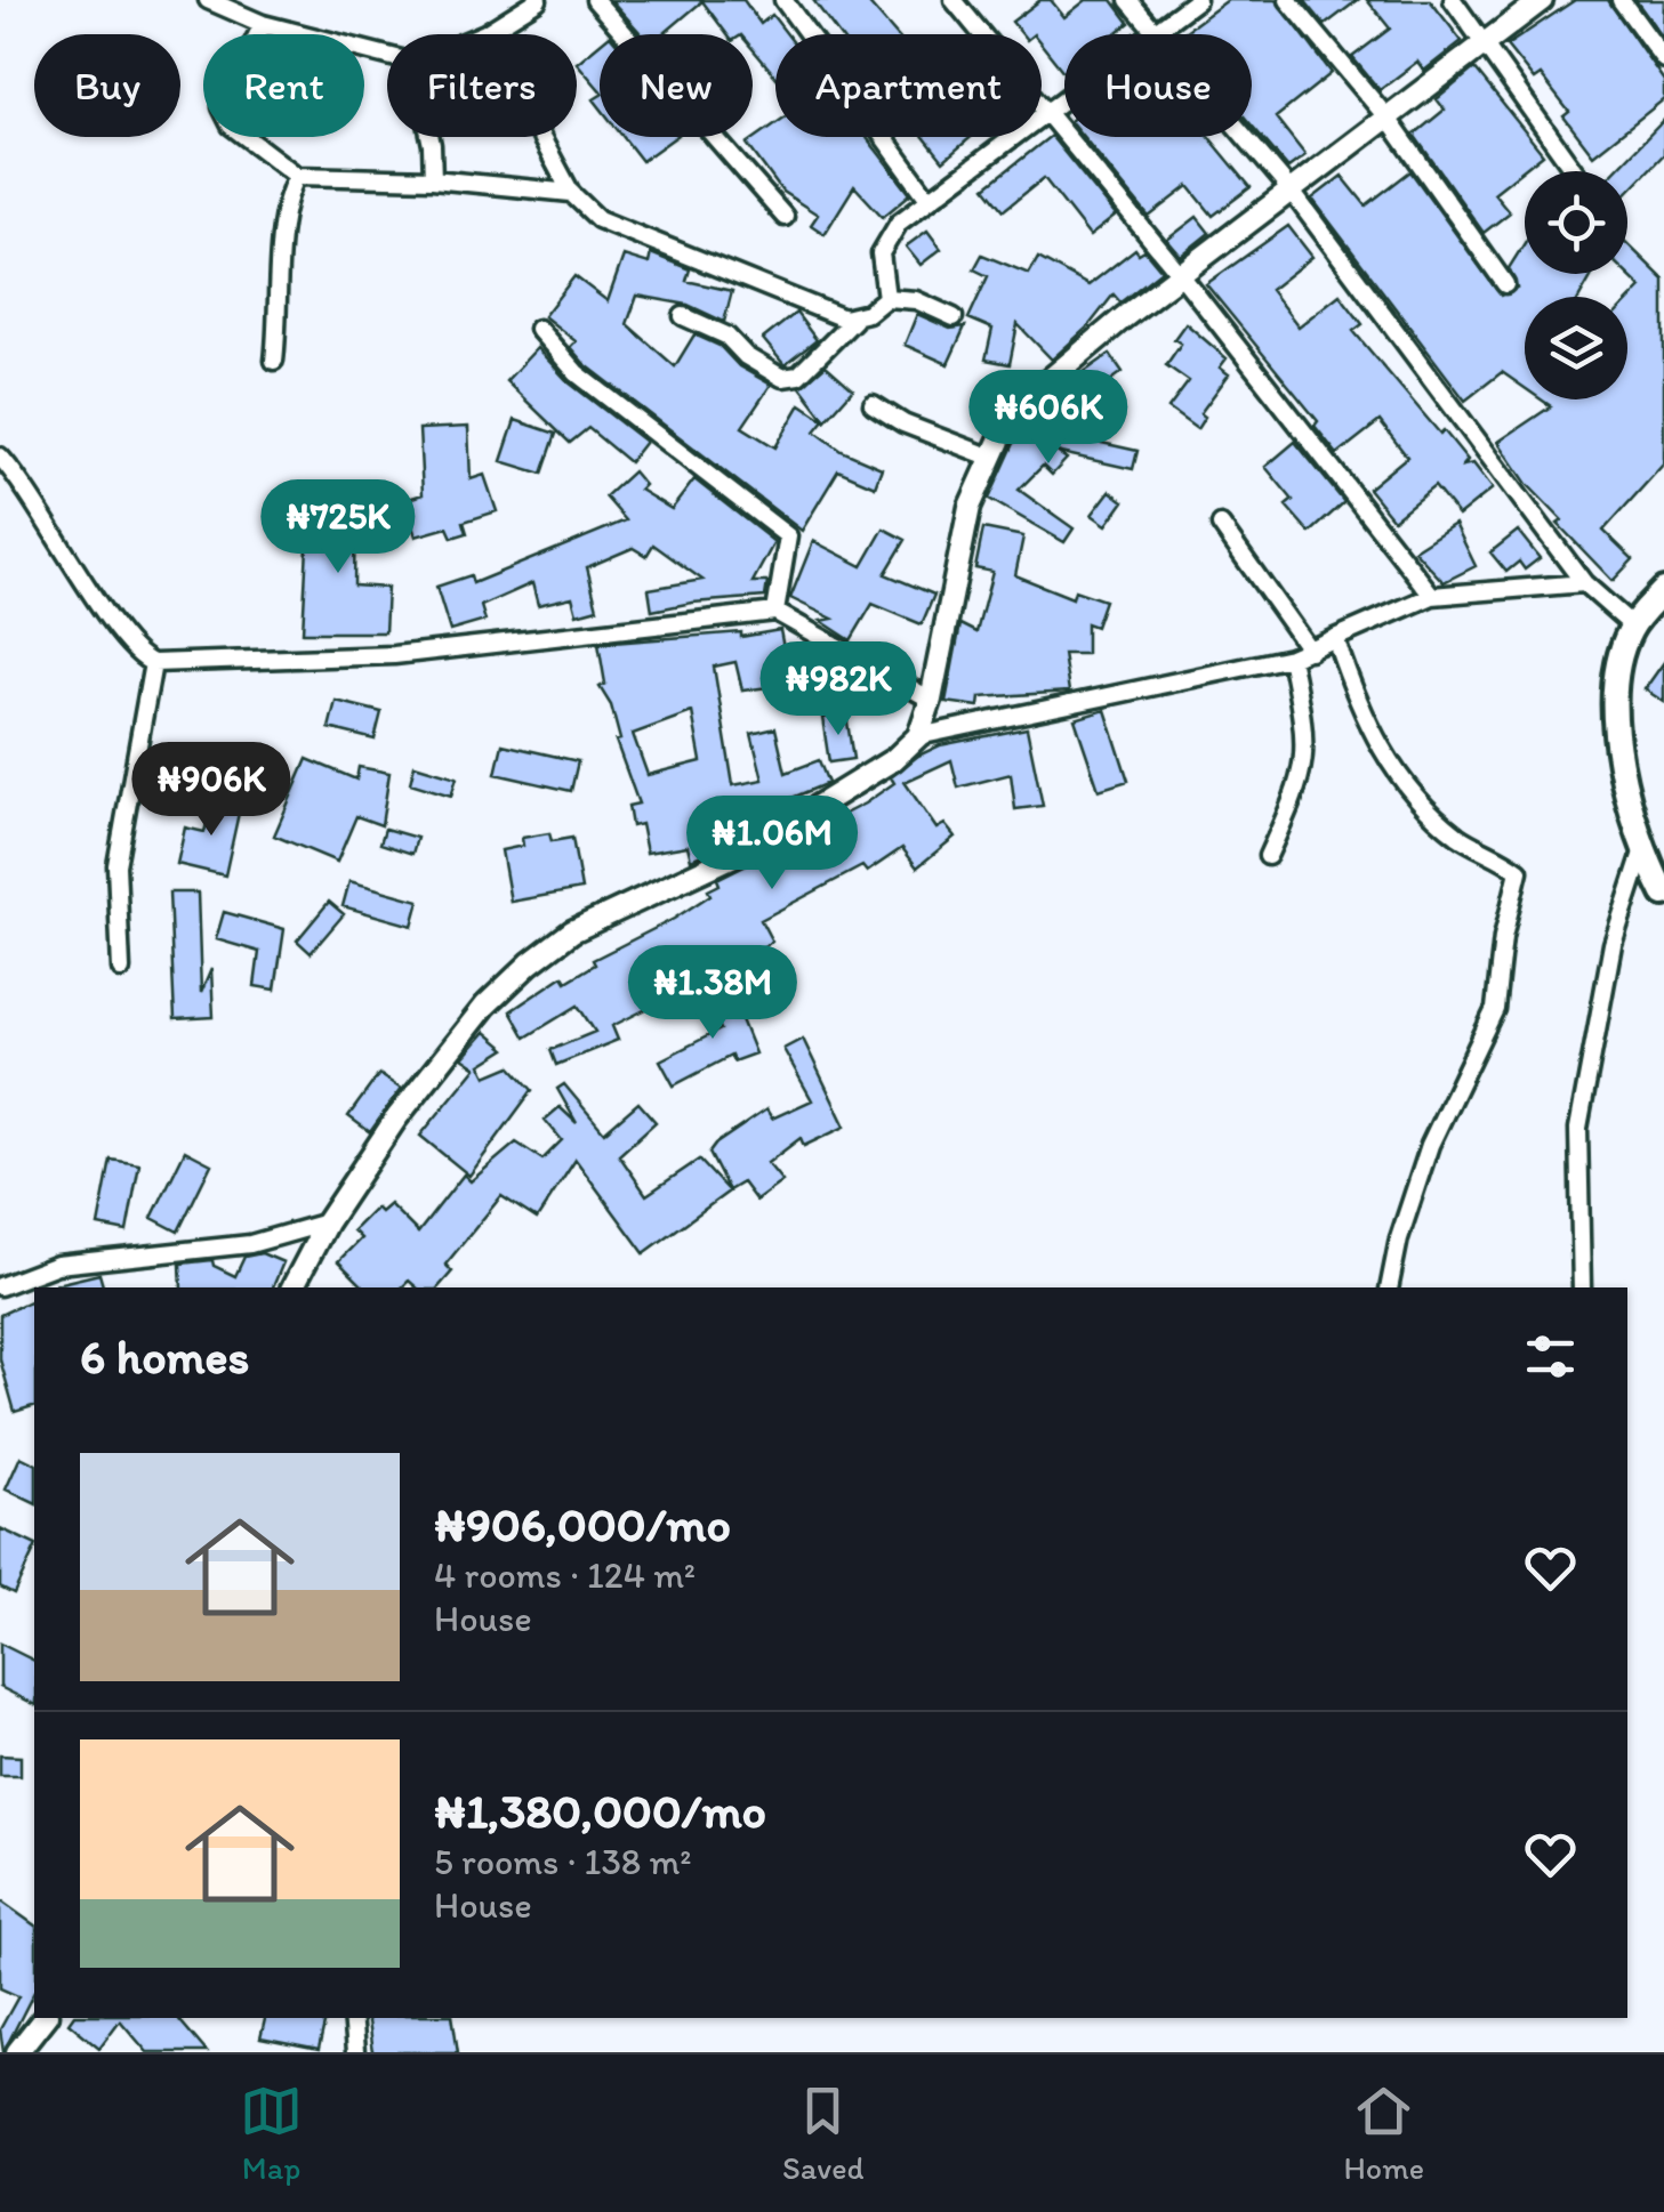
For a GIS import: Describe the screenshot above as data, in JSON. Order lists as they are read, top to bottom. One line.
{"page":{"chip":["Buy","Rent","Filters","New","Apartment","House"],"price":["₦606K","₦725K","₦982K","₦906K","₦1.06M","₦1.38M"],"heading":"6 homes","list":[{"name":"₦906,000/mo","note":"4 rooms · 124 m² · House"},{"name":"₦1,380,000/mo","note":"5 rooms · 138 m² · House"}],"tabs":["Map","Saved","Home"]}}
